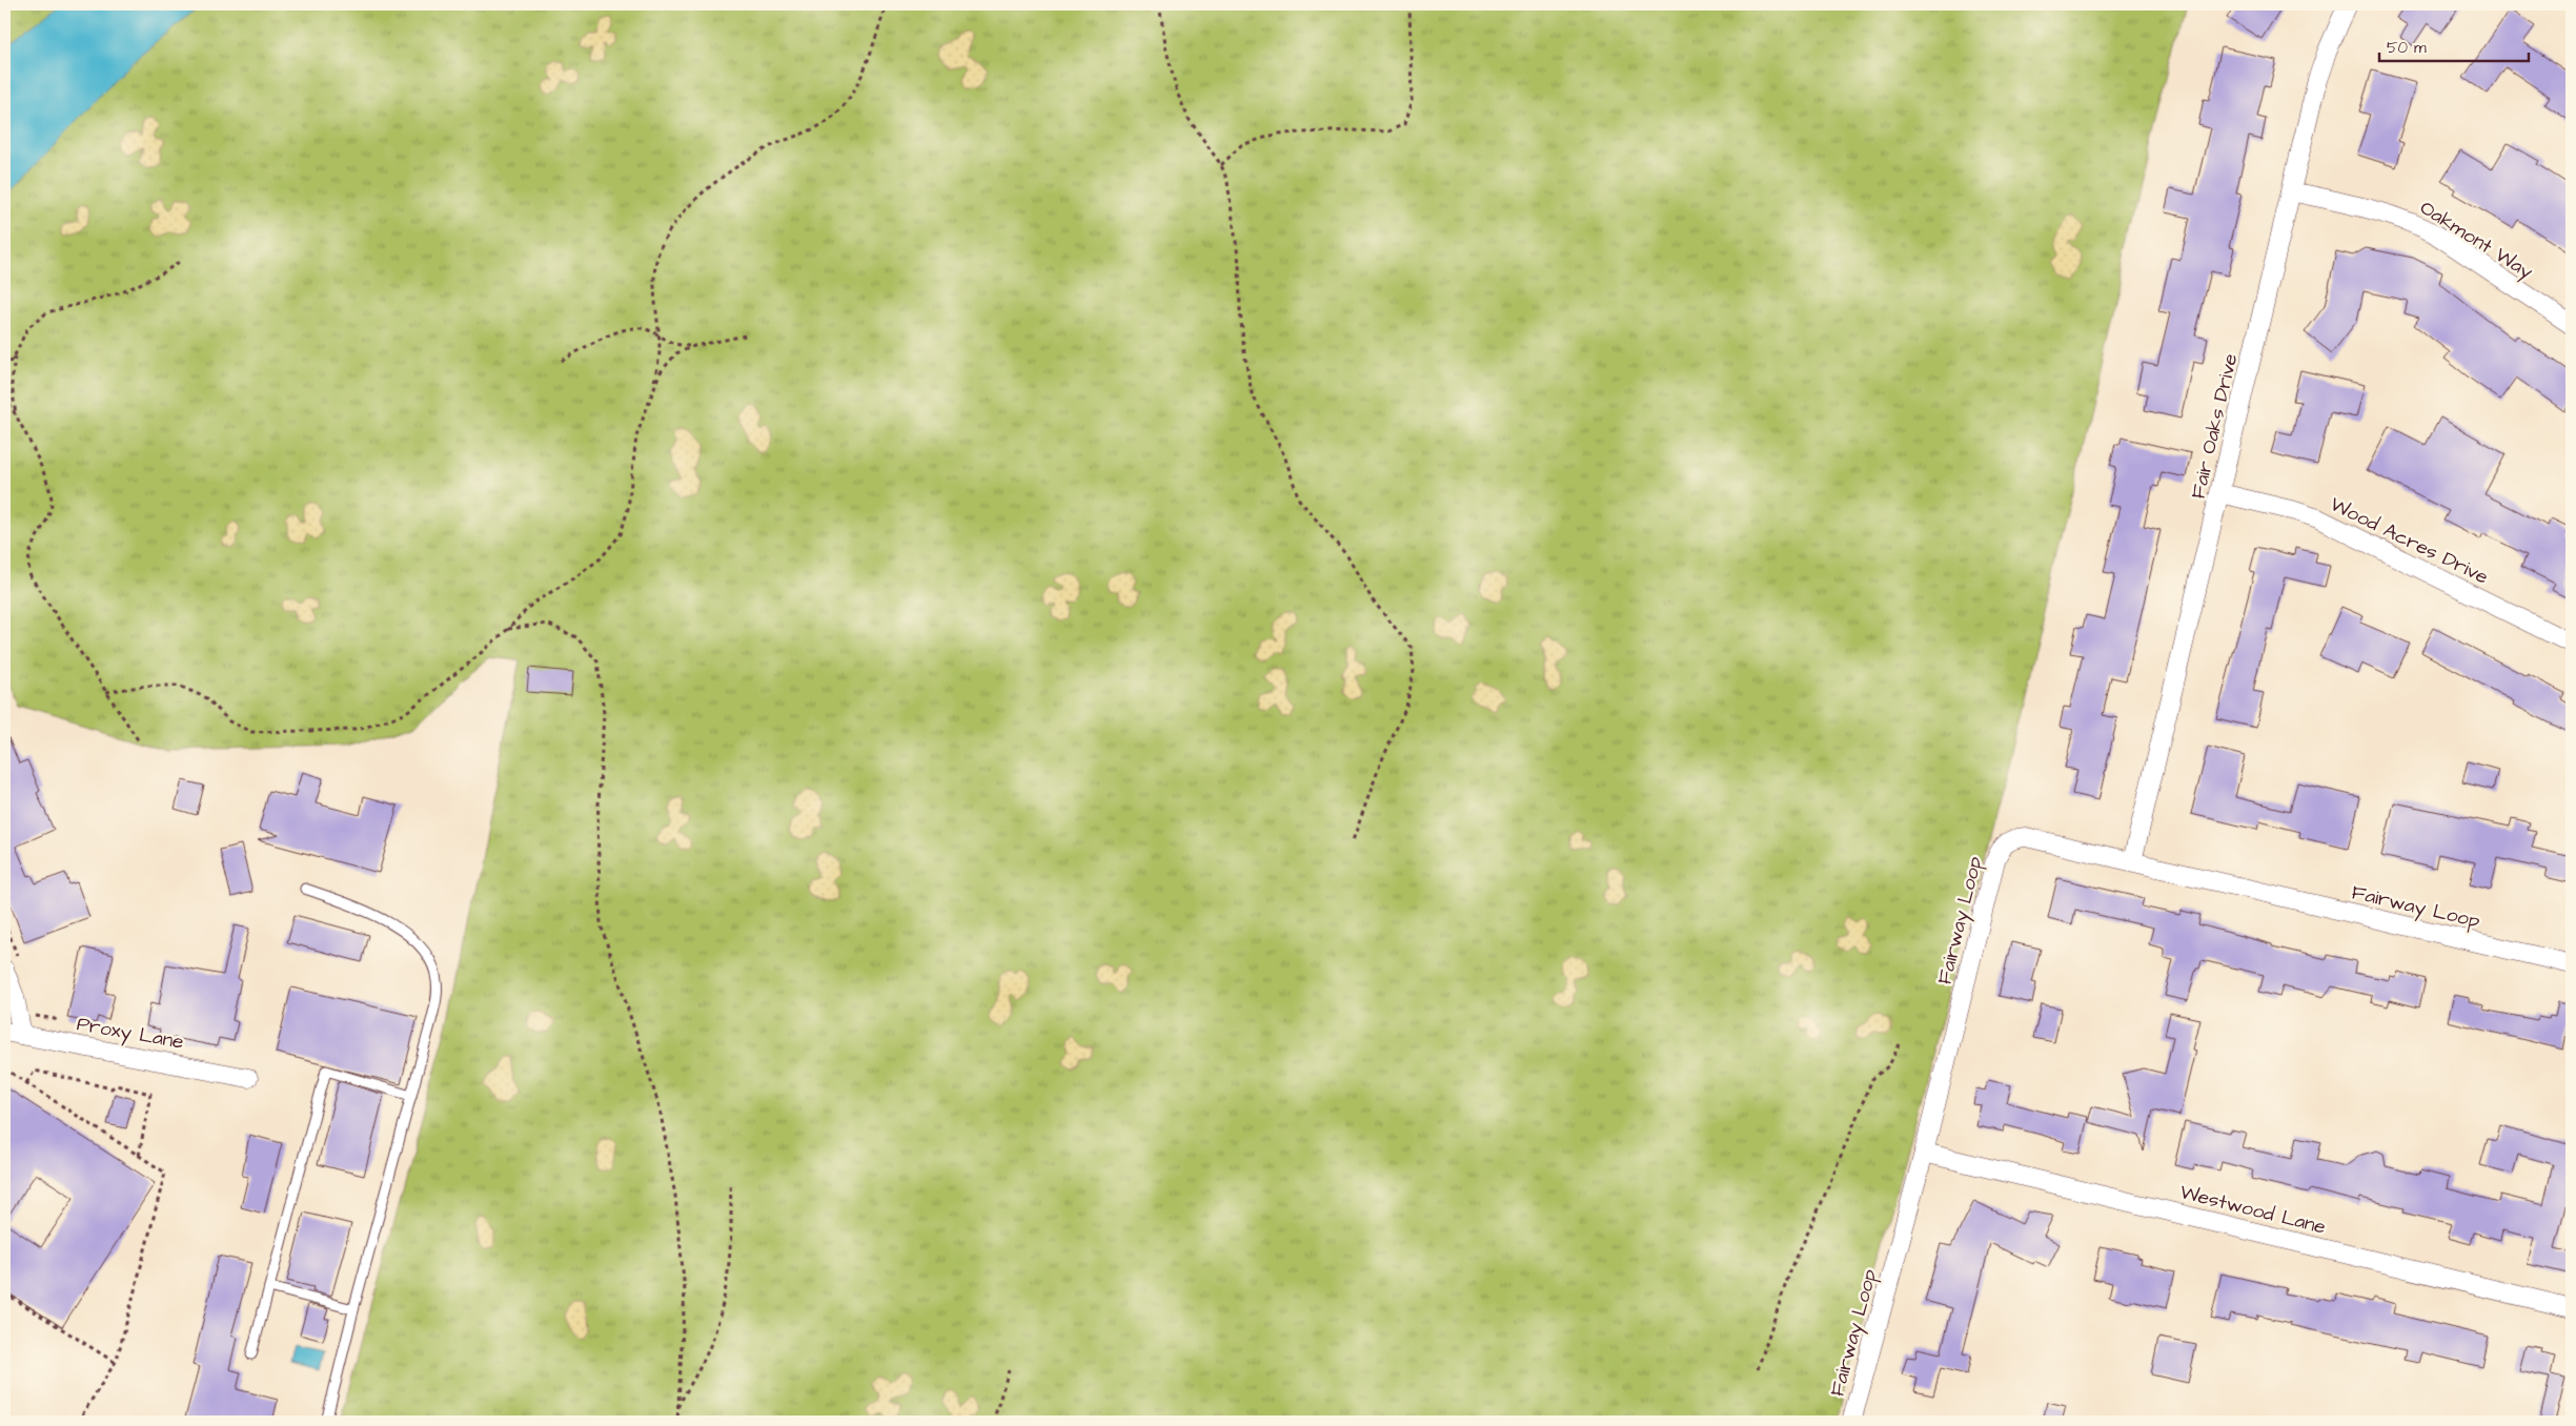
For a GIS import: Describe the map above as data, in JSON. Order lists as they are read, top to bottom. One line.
{"streets":{"street":["Oakmont Way","Fair Oaks Drive","Wood Acres Drive","Fairway Loop","Proxy Lane","Westwood Lane"]},"crossings":[["Oakmont Way","Fair Oaks Drive"],["Fair Oaks Drive","Wood Acres Drive"],["Fair Oaks Drive","Fairway Loop"],["Fairway Loop","Westwood Lane"]],"scale_bar":"50 m"}
